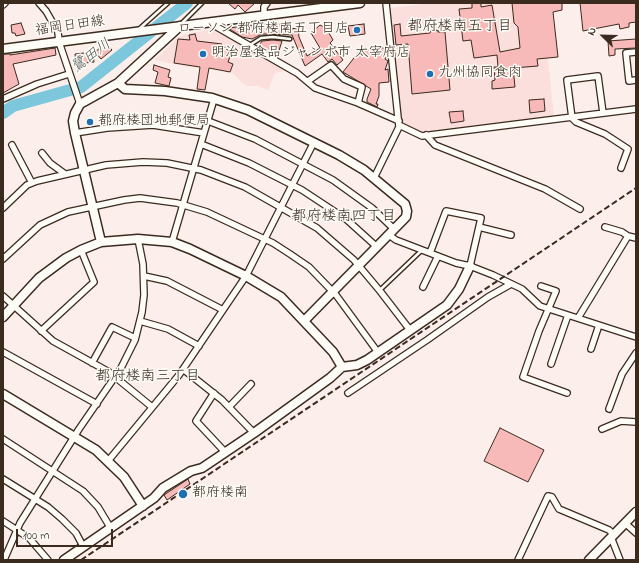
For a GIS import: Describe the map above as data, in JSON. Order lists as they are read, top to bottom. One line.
{"streets":{"street":["福岡日田線"]},"districts":["都府楼南五丁目","都府楼南四丁目","都府楼南三丁目"],"water":["鷺田川"],"places":["ローソン 都府楼南五丁目店","明治屋食品ジャンボ市 太宰府店","九州協同食肉","都府楼団地郵便局","都府楼南"],"scale_bar":"100 m","north":"top left"}
